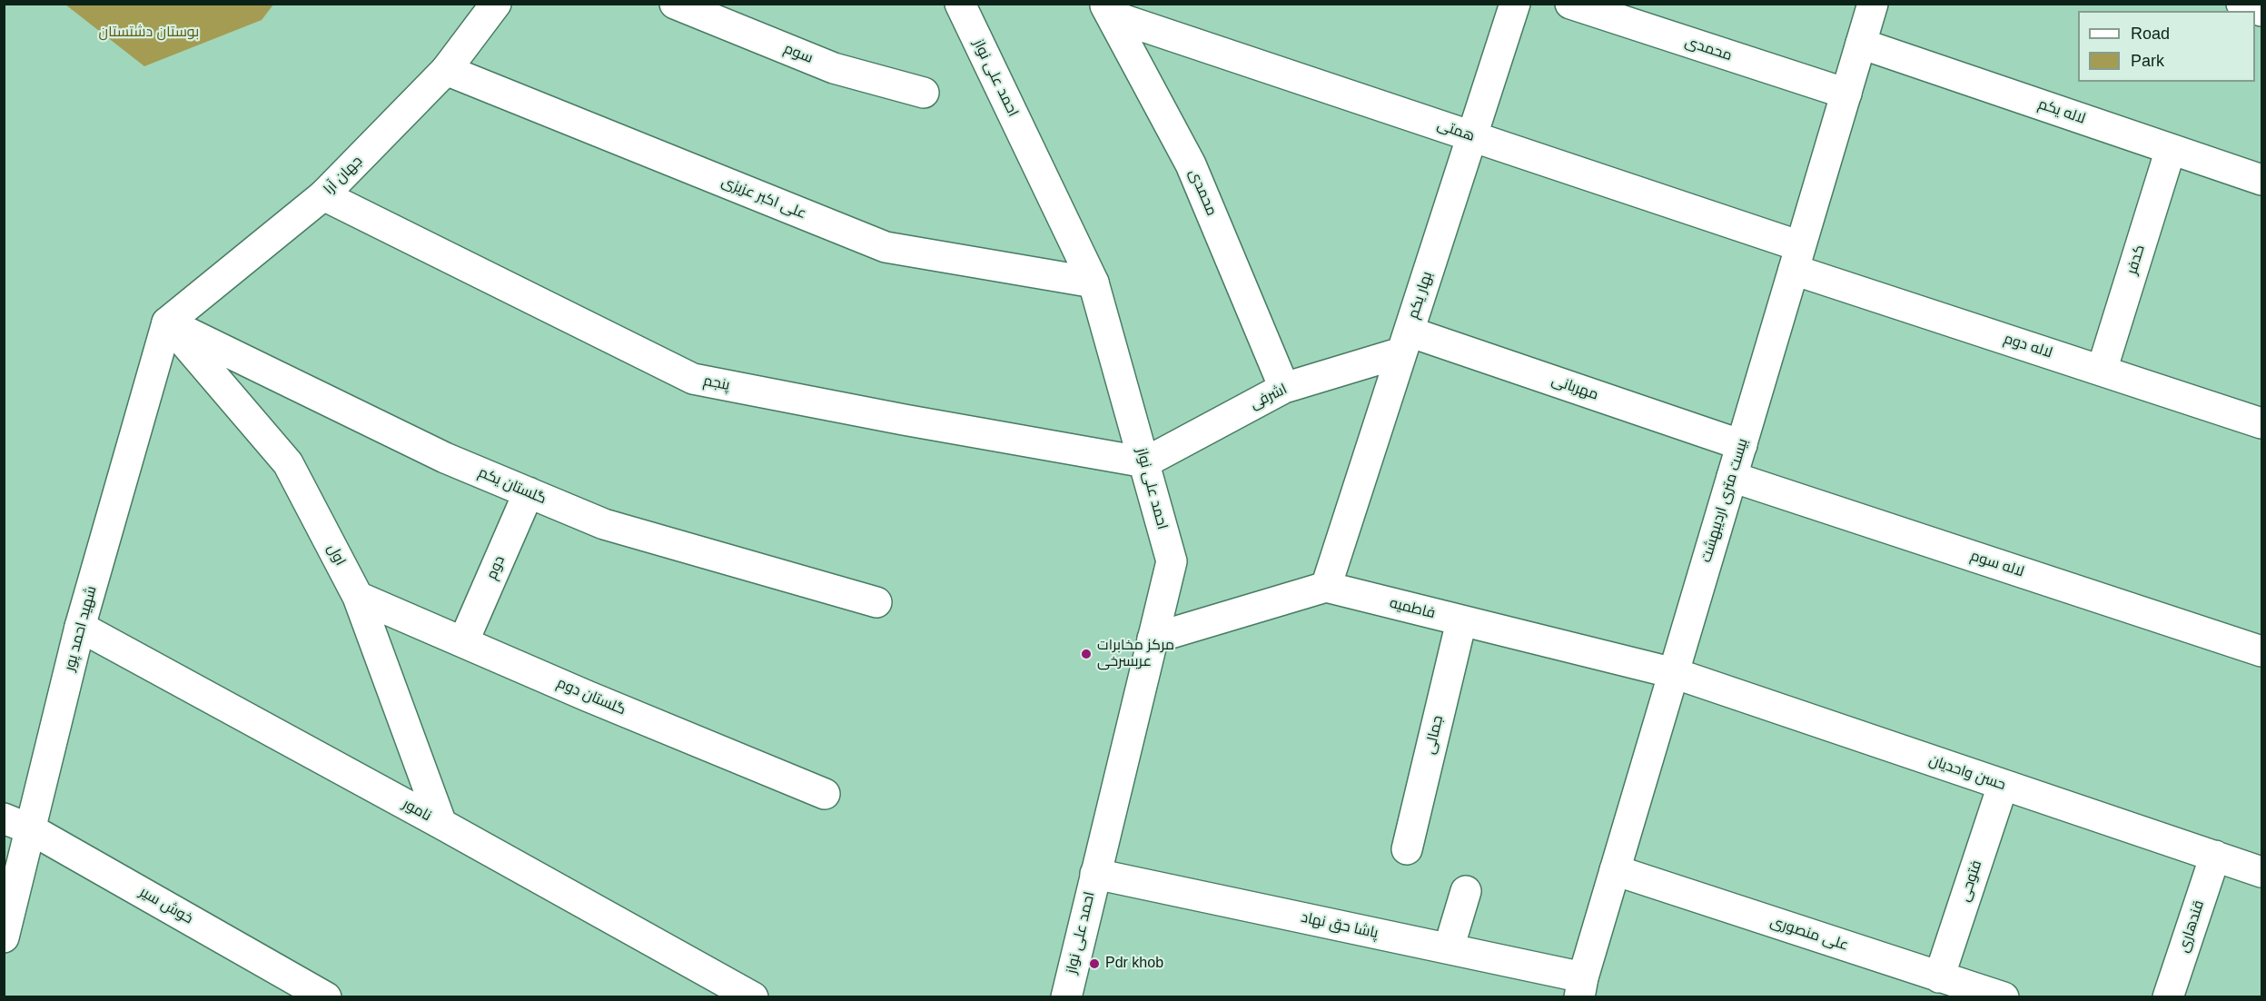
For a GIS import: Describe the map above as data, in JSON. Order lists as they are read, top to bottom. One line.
{"streets":{"street":["محمدی","سوم","احمد علی نواز","لاله یکم","همتی","جهان آرا","علی اکبر عزیزی","کدفر","بهار یکم","لاله دوم","پنجم","مهربانی","اشرفی","گلستان یکم","بیست متری اردیبهشت","اول","لاله سوم","دوم","فاطمیه","شهید احمد پور","گلستان دوم","جمالی","حسن واحدیان","نامور","فتوحی","خوش سیر","پاشا حق نهاد","قندهاری","علی منصوری"]},"crossings":[["محمدی","همتی"],["محمدی","اشرفی"],["محمدی","بیست متری اردیبهشت"],["احمد علی نواز","علی اکبر عزیزی"],["احمد علی نواز","پنجم"],["احمد علی نواز","اشرفی"],["احمد علی نواز","پاشا حق نهاد"],["لاله یکم","کدفر"],["لاله یکم","بیست متری اردیبهشت"],["همتی","بهار یکم"],["همتی","لاله دوم"],["همتی","بیست متری اردیبهشت"],["جهان آرا","علی اکبر عزیزی"],["جهان آرا","پنجم"],["جهان آرا","گلستان یکم"],["جهان آرا","اول"],["جهان آرا","شهید احمد پور"],["کدفر","لاله دوم"],["بهار یکم","مهربانی"],["بهار یکم","اشرفی"],["بهار یکم","فاطمیه"],["لاله دوم","بیست متری اردیبهشت"],["پنجم","اشرفی"],["مهربانی","اشرفی"],["مهربانی","بیست متری اردیبهشت"],["گلستان یکم","اول"],["گلستان یکم","دوم"],["گلستان یکم","شهید احمد پور"],["بیست متری اردیبهشت","لاله سوم"],["بیست متری اردیبهشت","فاطمیه"],["بیست متری اردیبهشت","حسن واحدیان"],["بیست متری اردیبهشت","پاشا حق نهاد"],["بیست متری اردیبهشت","علی منصوری"],["اول","شهید احمد پور"],["اول","گلستان دوم"],["اول","نامور"],["دوم","گلستان دوم"],["فاطمیه","جمالی"],["فاطمیه","حسن واحدیان"],["شهید احمد پور","نامور"],["شهید احمد پور","خوش سیر"],["حسن واحدیان","فتوحی"],["حسن واحدیان","قندهاری"],["فتوحی","علی منصوری"]],"parks":["بوستان دشتستان"],"places":["مرکز مخابرات عربسرخی","Pdr khob"],"legend":["Road","Park"]}
